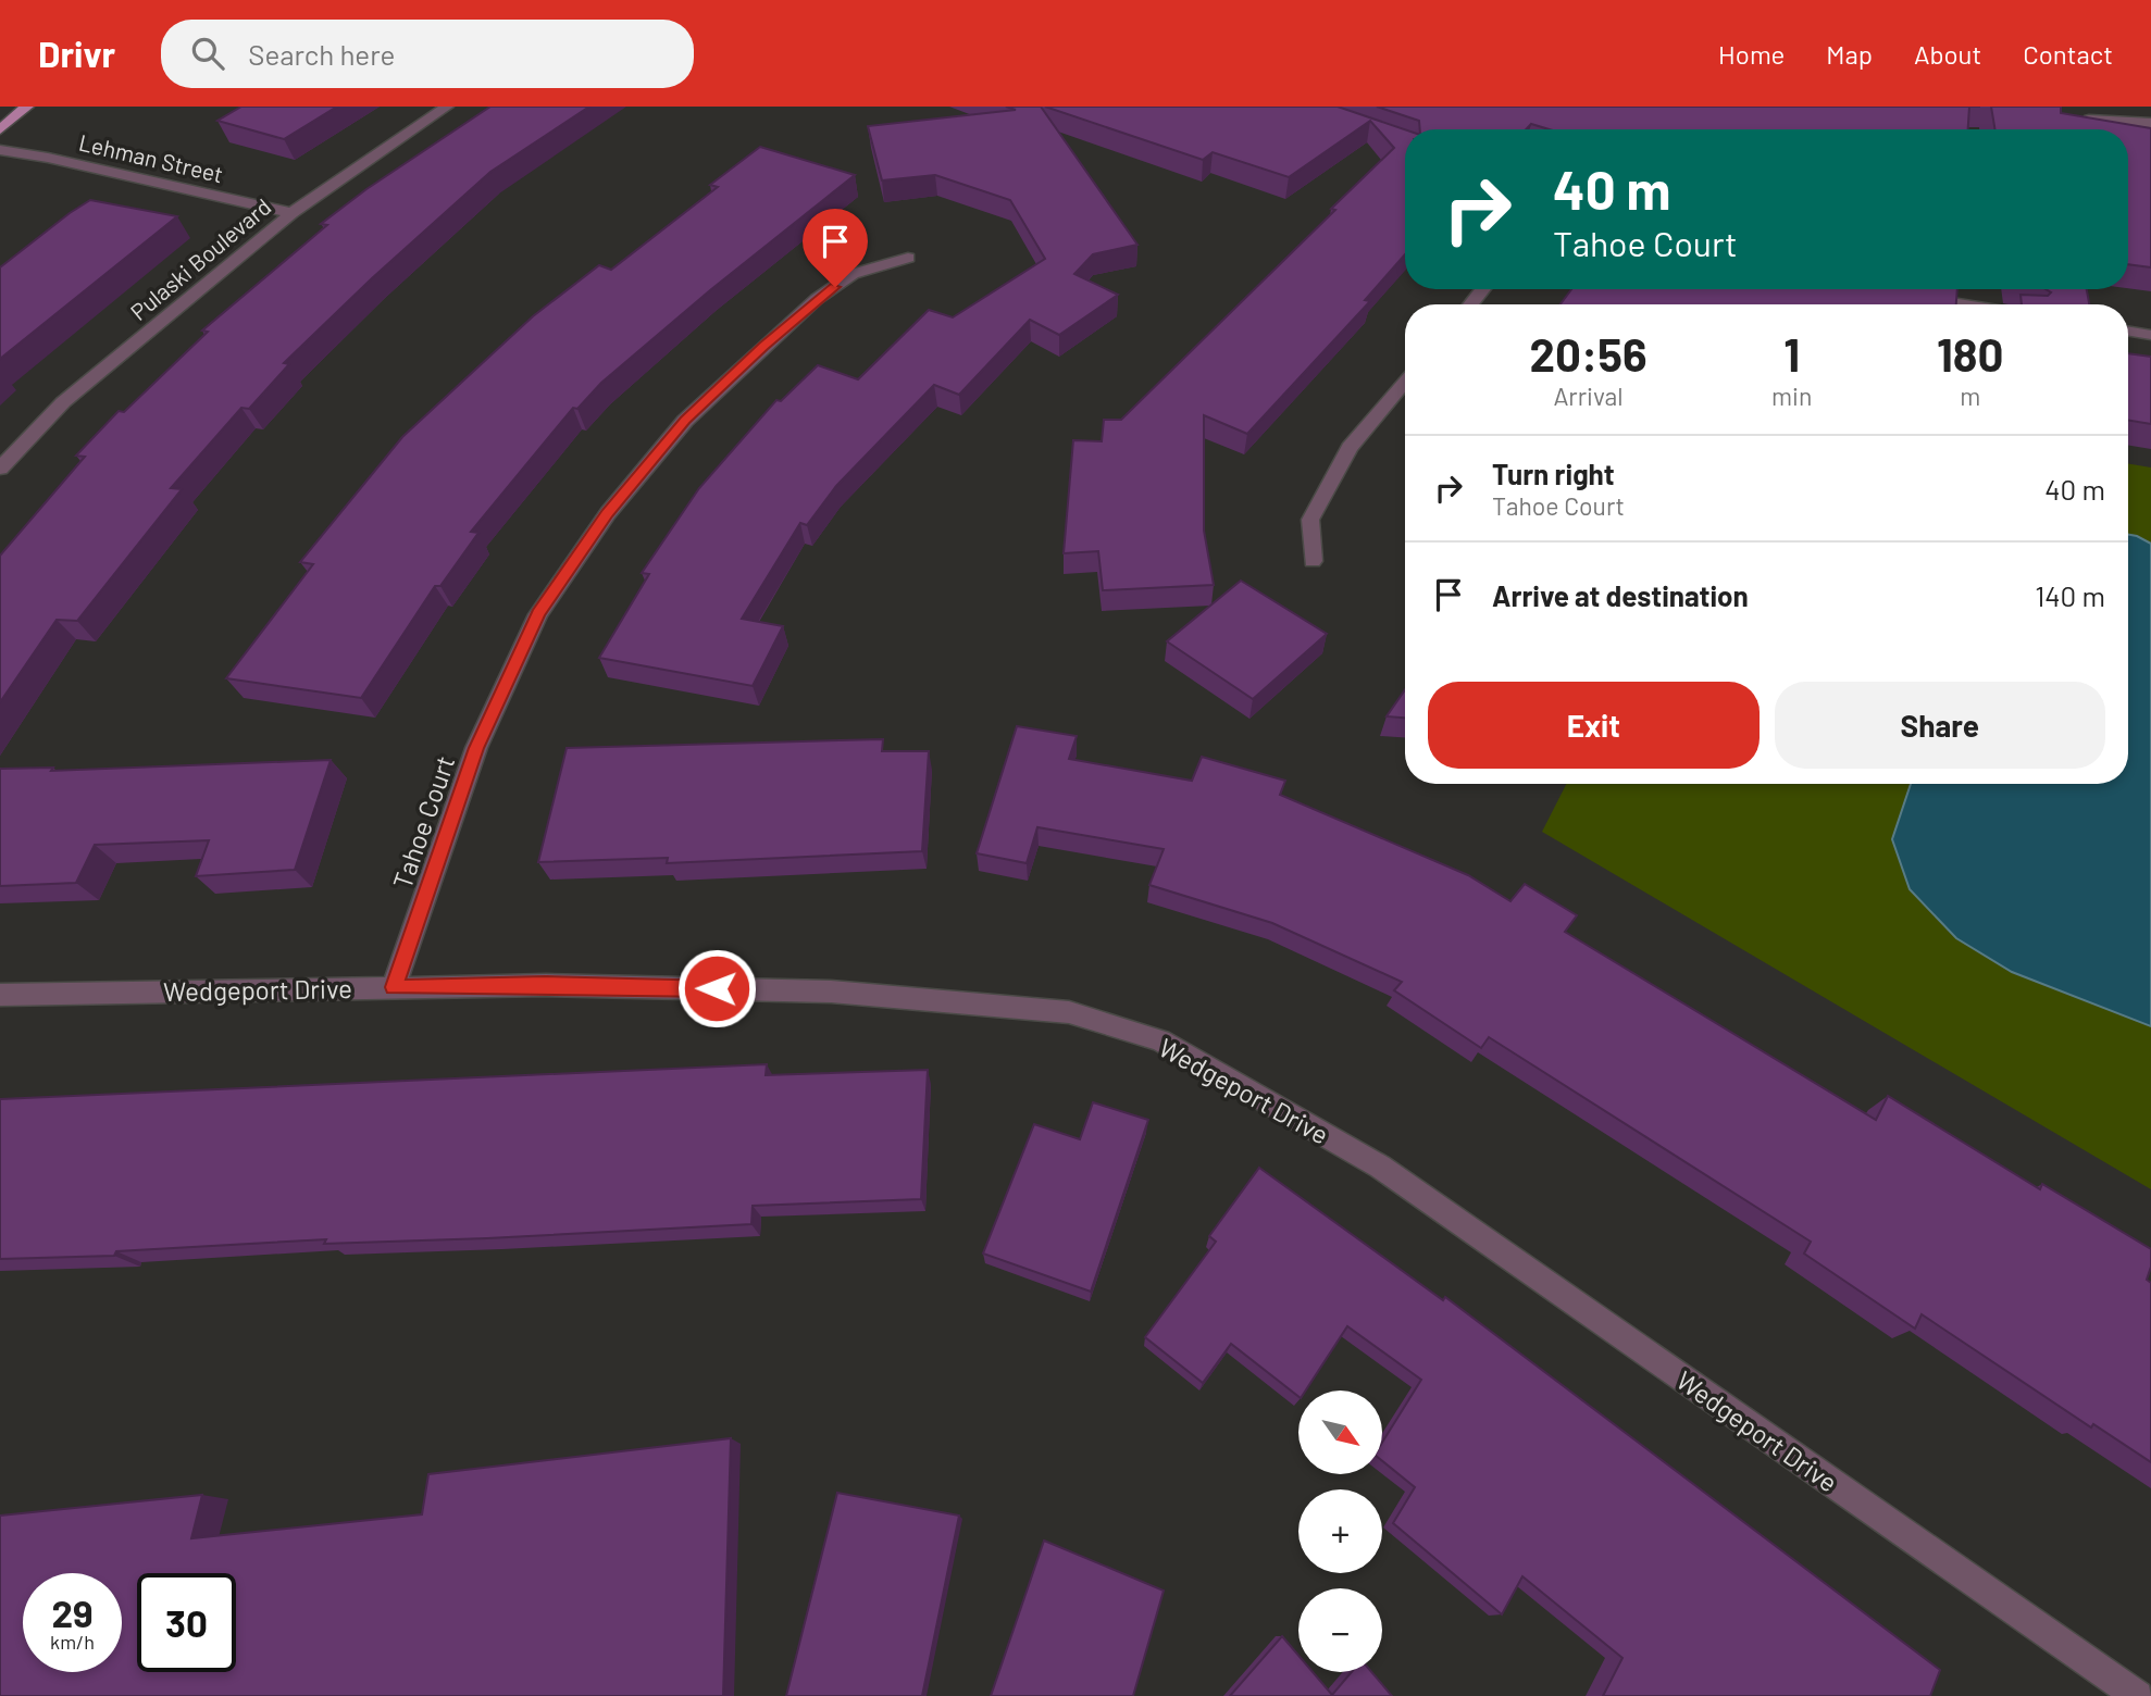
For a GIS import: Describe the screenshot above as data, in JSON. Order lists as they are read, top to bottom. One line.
{"streets":{"street":["Lehman Street","Pulaski Boulevard","Tahoe Court","Wedgeport Drive"]},"crossings":[["Lehman Street","Pulaski Boulevard"],["Tahoe Court","Wedgeport Drive"]],"north":"bottom right","page":{"header":"Drivr","search":"Search here","nav":["Home","Map","About","Contact"],"turn":["40 m","Tahoe Court"],"eta":["20:56","Arrival","1","min","180","m"],"list":[{"name":"Turn right","note":"Tahoe Court","value":"40 m"},{"name":"Arrive at destination","value":"140 m"}],"buttons":["Exit","Share"],"map_buttons":["+","−"],"speed":"29 km/h","limit":"30"}}
